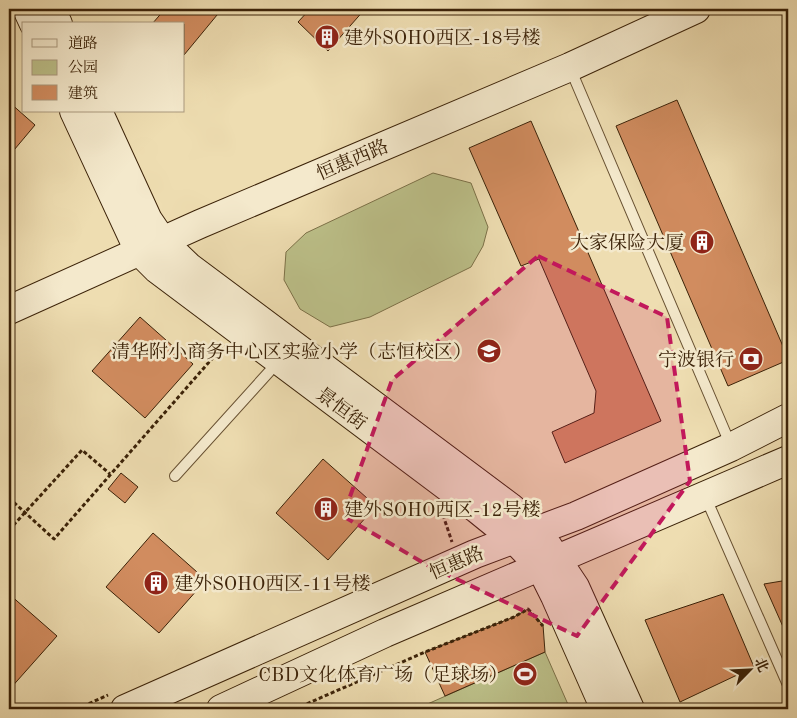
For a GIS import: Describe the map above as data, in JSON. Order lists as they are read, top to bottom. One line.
{"streets":{"main road":["恒惠西路","景恒街","恒惠路"]},"crossings":[["恒惠西路","景恒街"],["景恒街","恒惠路"]],"places":{"building":["建外SOHO西区-18号楼","大家保险大厦","建外SOHO西区-12号楼","建外SOHO西区-11号楼"],"school or university":["清华附小商务中心区实验小学（志恒校区）"],"bank":["宁波银行"],"sports":["CBD文化体育广场（足球场）"]},"legend":["道路","公园","建筑"],"north":"top right"}
